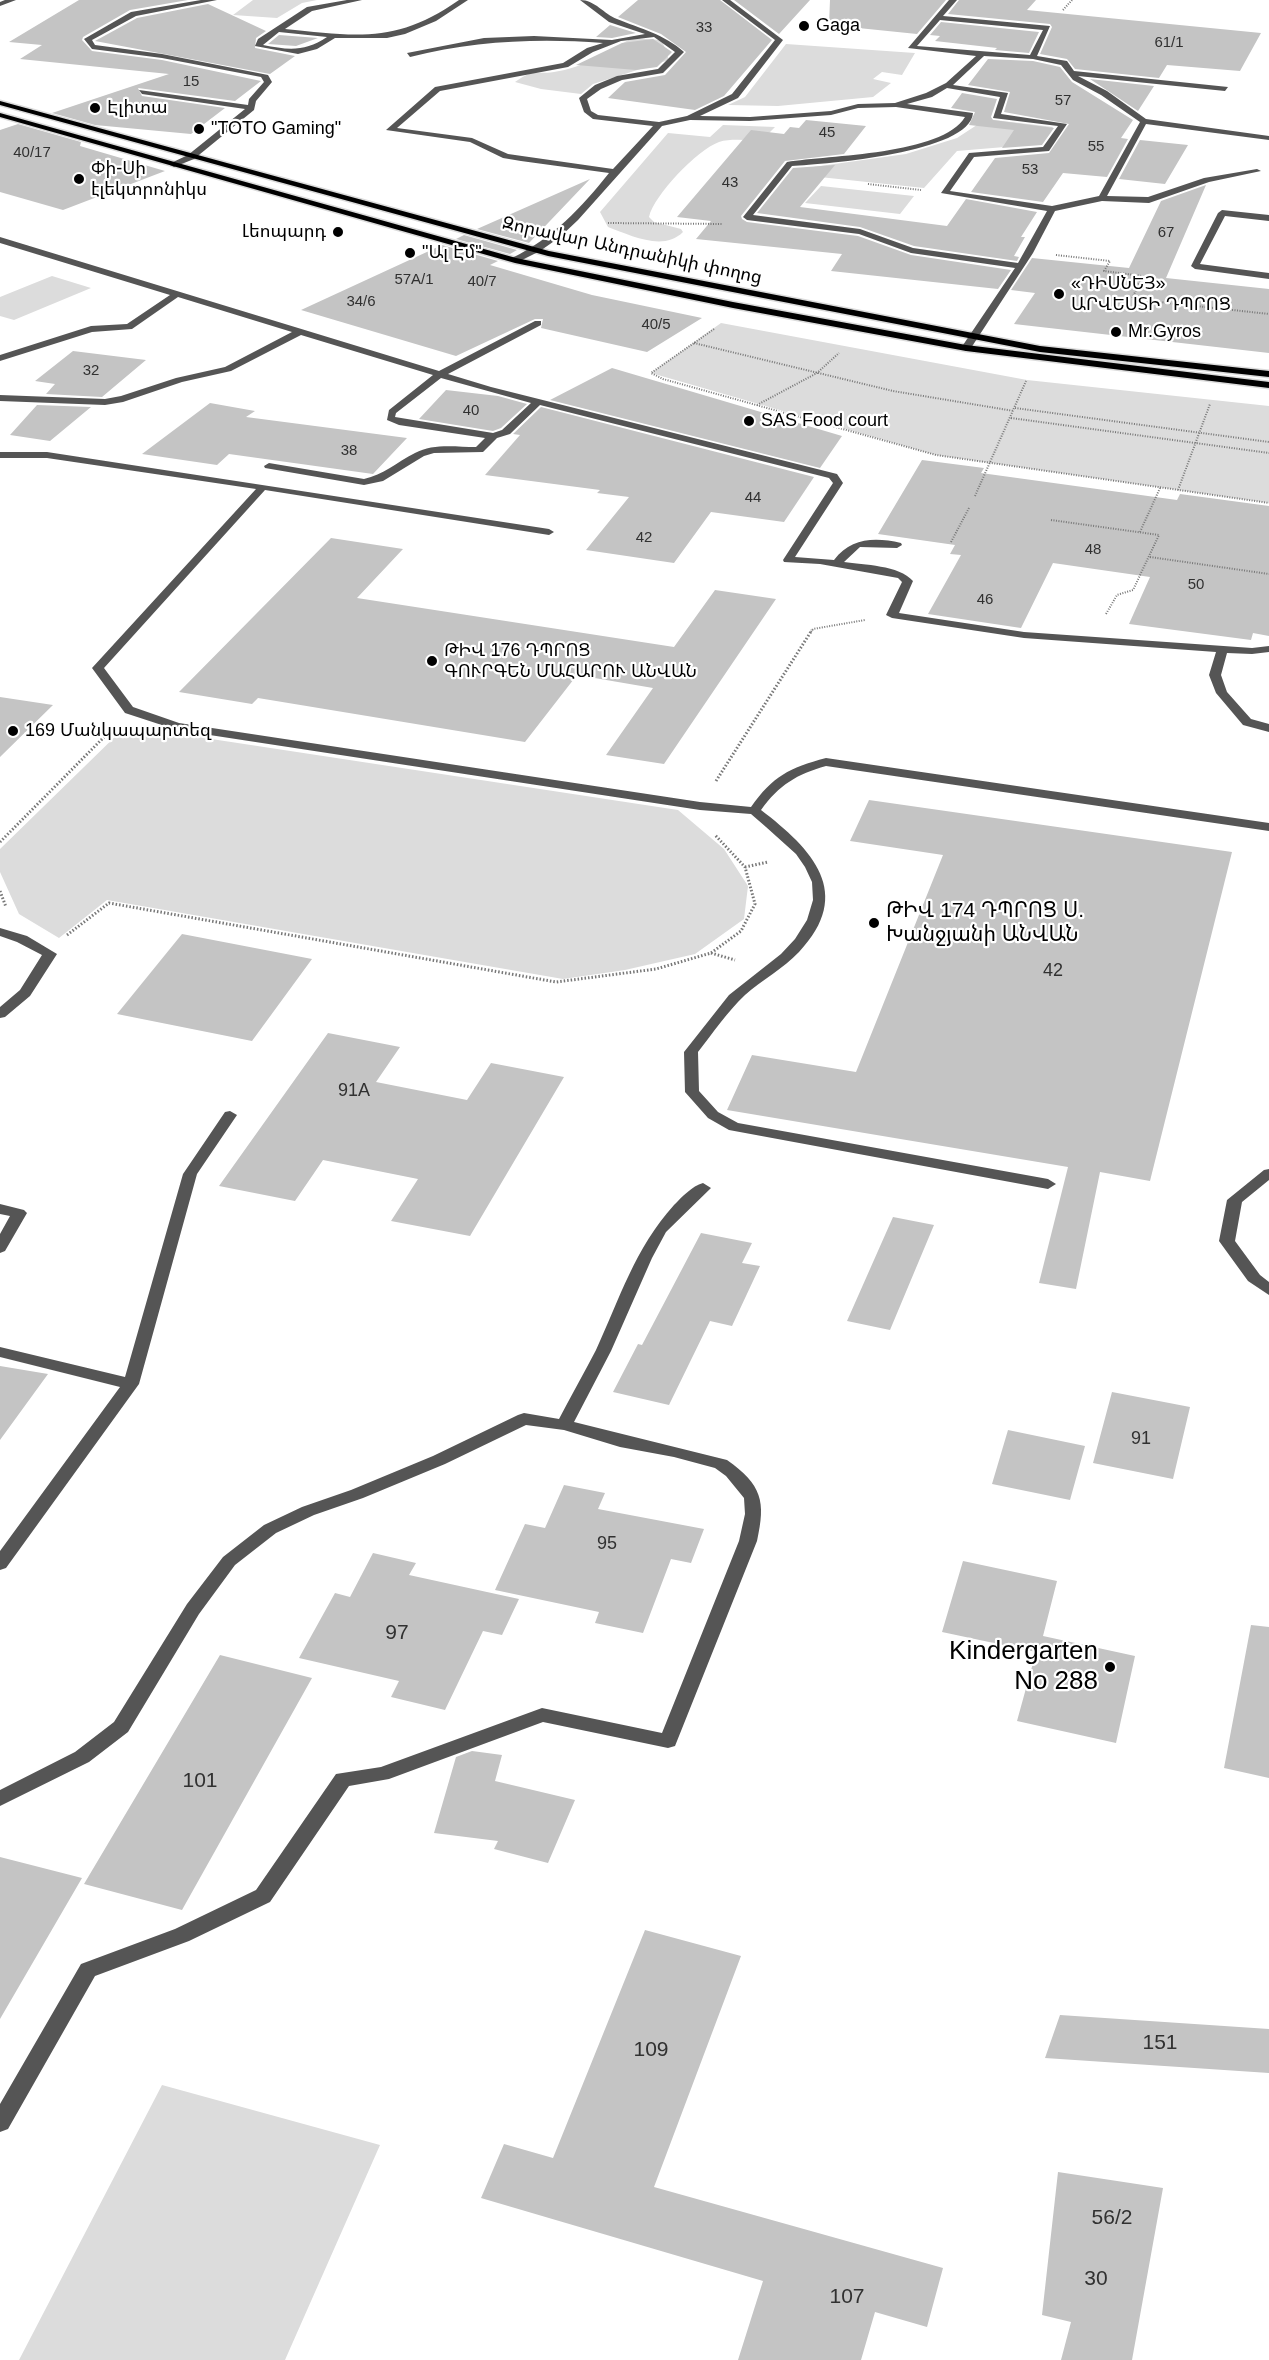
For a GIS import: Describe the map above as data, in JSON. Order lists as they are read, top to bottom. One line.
{"streets":{"main road":["Զորավար Անդրանիկի փողոց"]},"places":["Gaga","Էլիտա","\"TOTO Gaming\"","Փի-Սի էլեկտրոնիկս","Լեոպարդ","\"Ալ Էմ\"","«ԴԻՍՆԵՅ» ԱՐՎԵՍՏԻ ԴՊՐՈՑ","Mr.Gyros","SAS Food court","ԹԻՎ 176 ԴՊՐՈՑ ԳՈՒՐԳԵՆ ՄԱՀԱՐՈՒ ԱՆՎԱՆ","169 Մանկապարտեզ","ԹԻՎ 174 ԴՊՐՈՑ Ս. Խանջյանի ԱՆՎԱՆ","Kindergarten No 288"],"house_numbers":["33","61/1","15","57","45","55","40/17","53","43","67","57A/1","40/7","34/6","40/5","32","40","38","44","42","48","50","46","42","91A","91","95","97","101","151","109","56/2","30","107"]}
